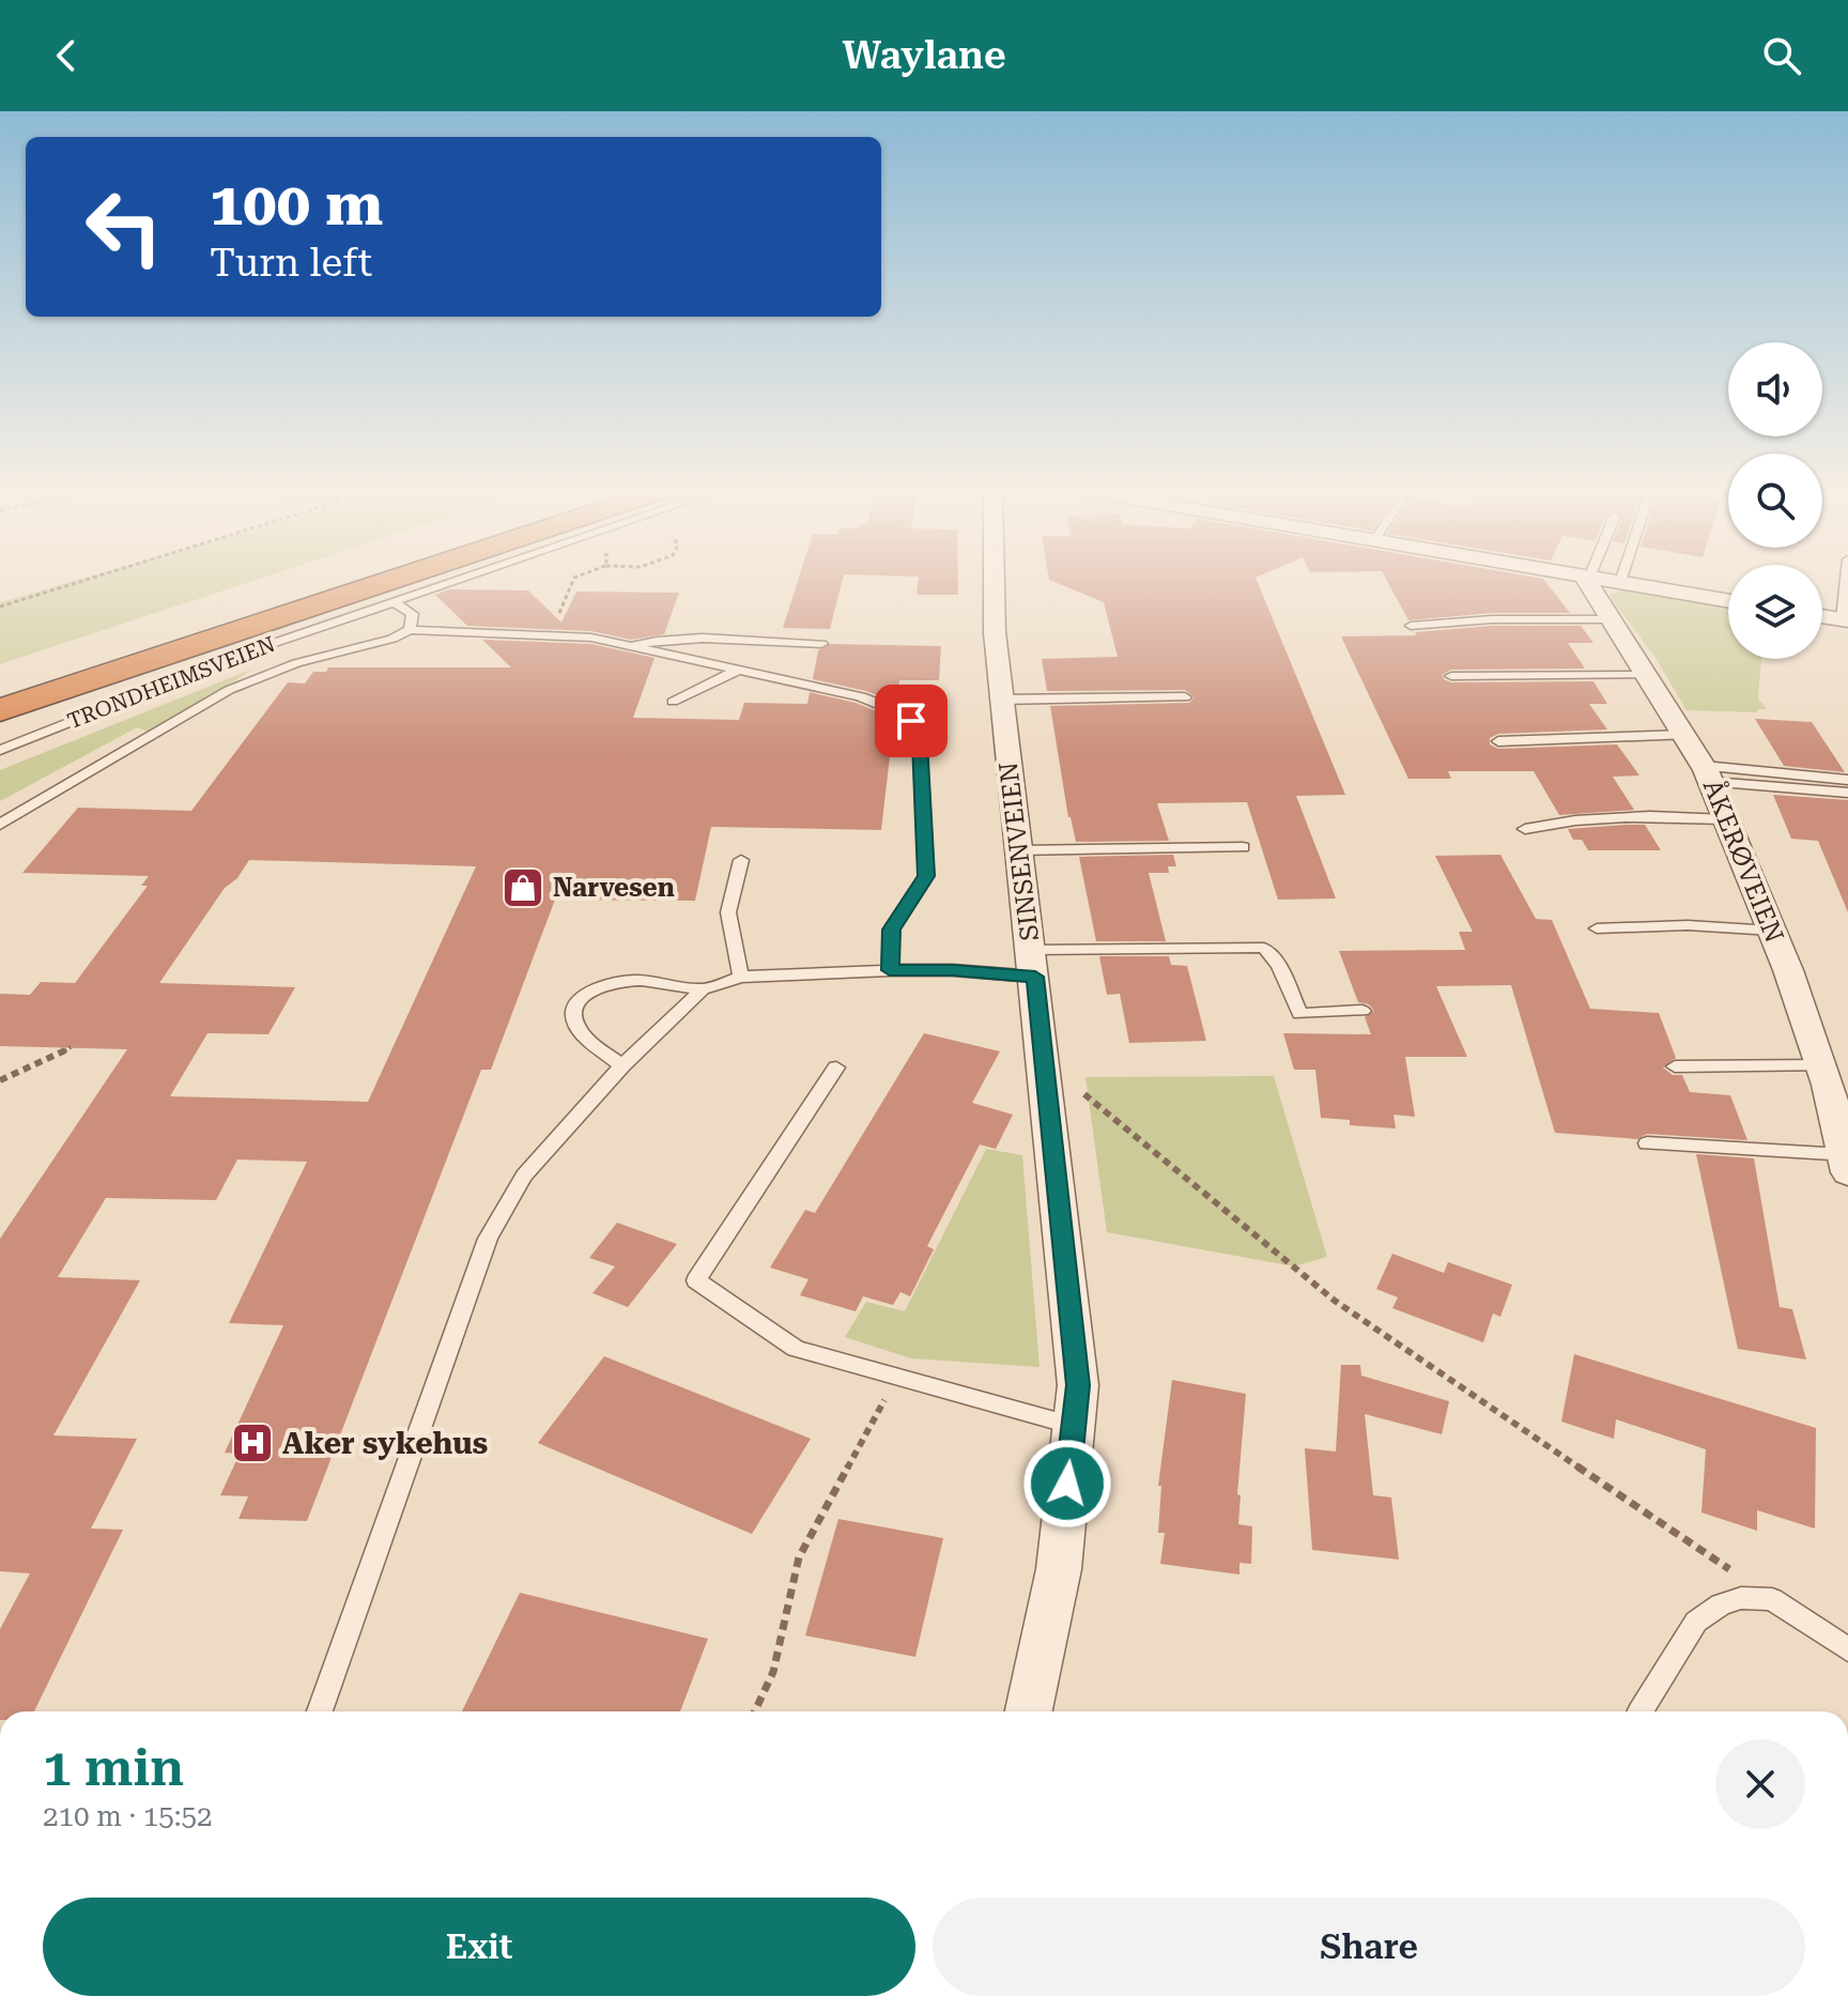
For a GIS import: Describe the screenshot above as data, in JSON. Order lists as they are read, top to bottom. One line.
{"streets":{"highway":["TRONDHEIMSVEIEN"],"street":["SINSENVEIEN","ÅKERØVEIEN"]},"places":{"shop":["Narvesen"],"hospital":["Aker sykehus"]},"page":{"header":"Waylane","turn":["100 m","Turn left"],"heading":["1 min","210 m · 15:52"],"buttons":["Exit","Share"]}}
